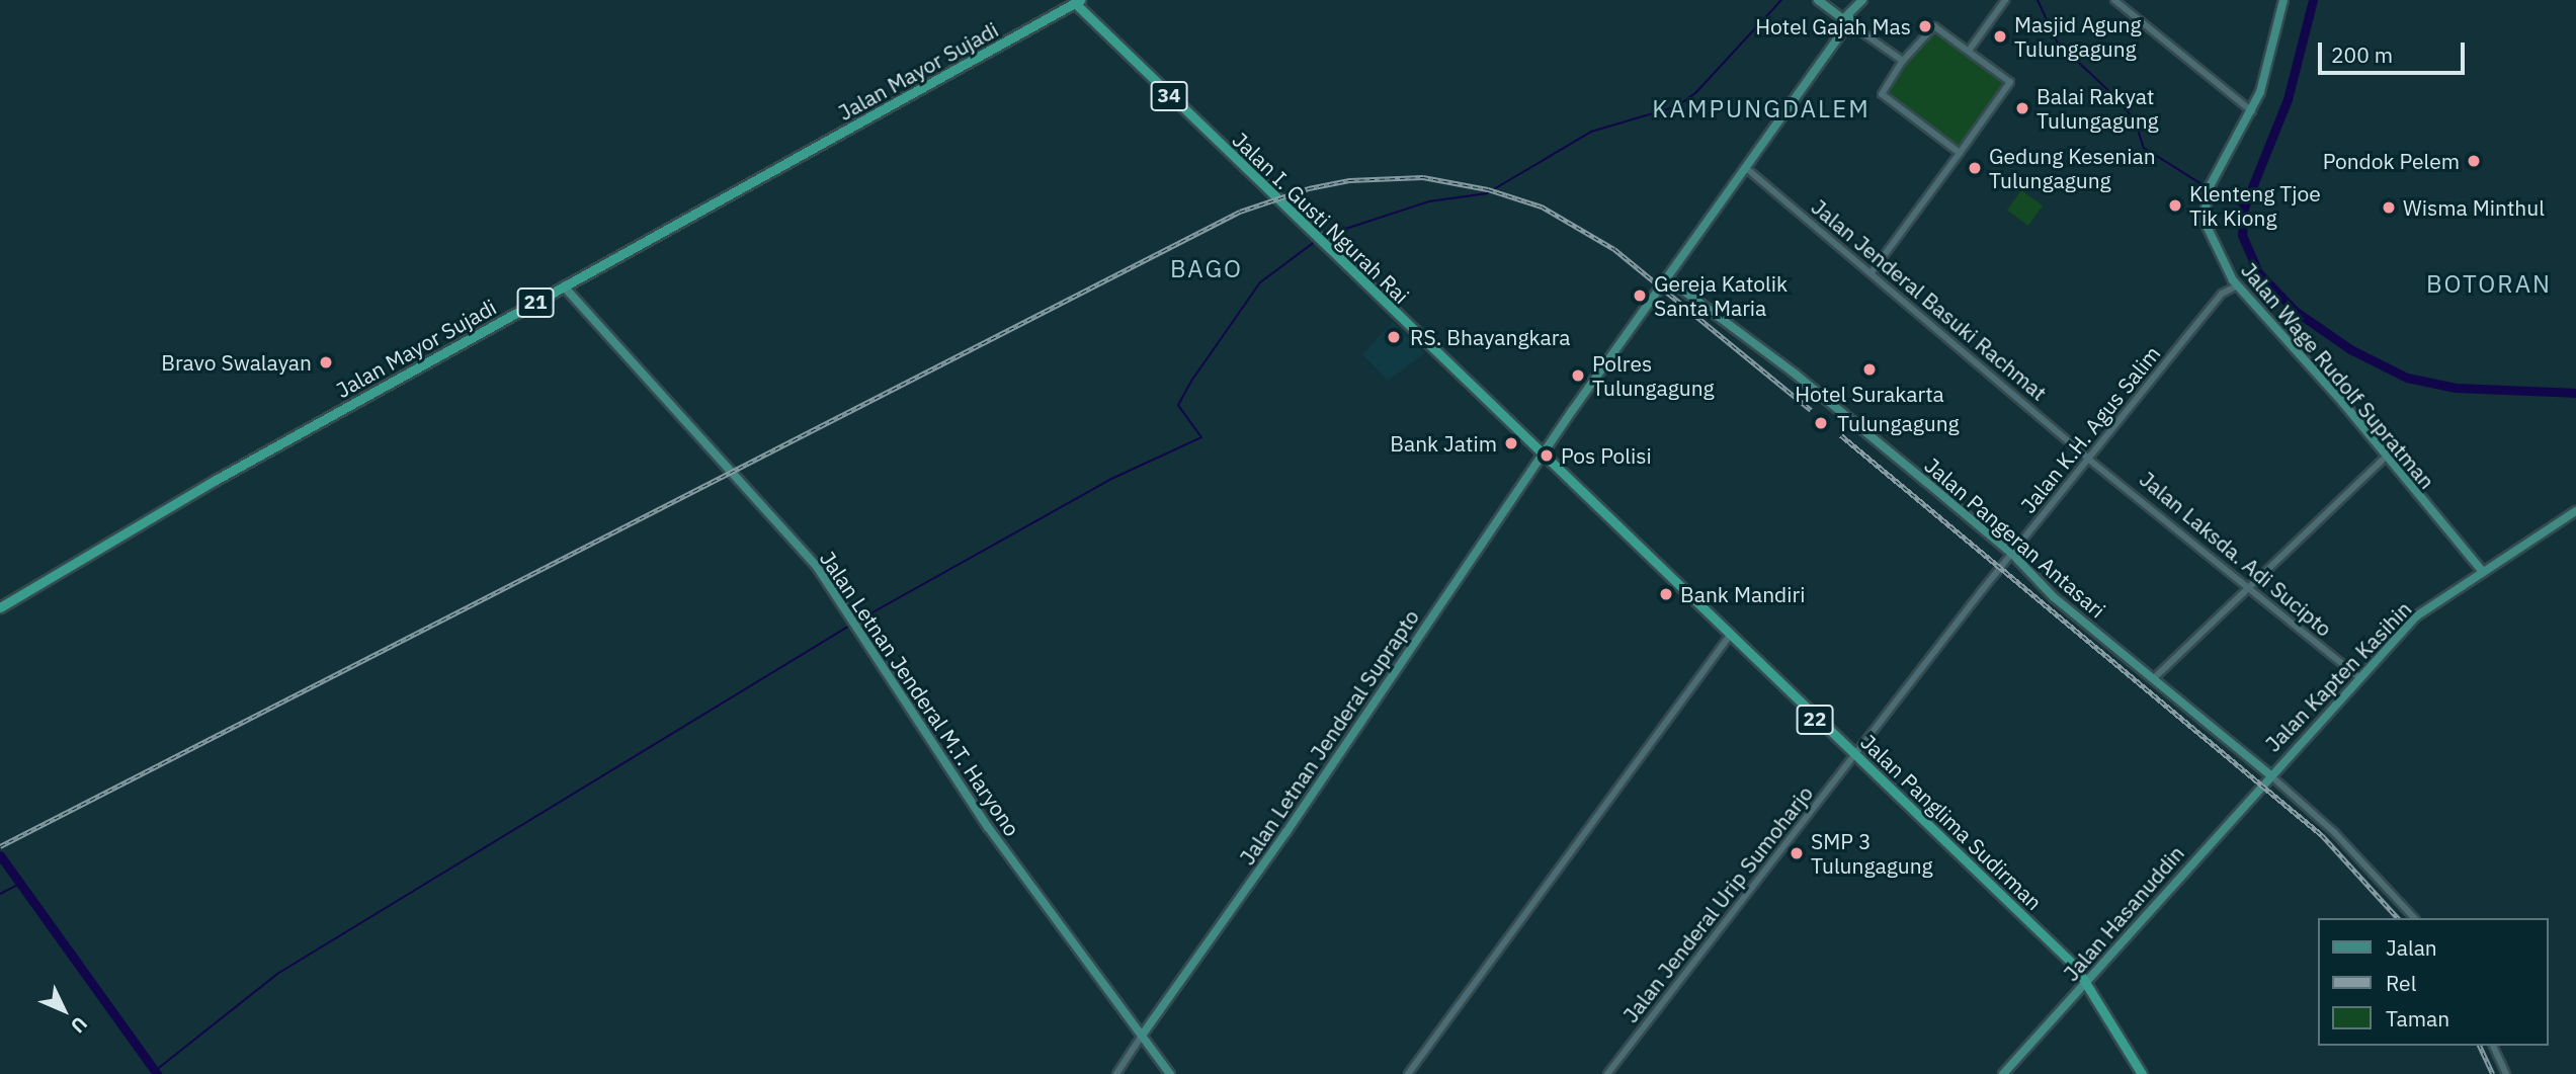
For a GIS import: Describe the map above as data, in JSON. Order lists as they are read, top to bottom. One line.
{"streets":{"highway":["Jalan Mayor Sujadi","34","Jalan I. Gusti Ngurah Rai","21","22","Jalan Panglima Sudirman"],"main road":["Jalan Wage Rudolf Supratman","Jalan Pangeran Antasari","Jalan Kapten Kasihin","Jalan Letnan Jenderal M.T. Haryono","Jalan Letnan Jenderal Suprapto","Jalan Hasanuddin"],"street":["Jalan Jenderal Basuki Rachmat","Jalan K.H. Agus Salim","Jalan Laksda. Adi Sucipto","Jalan Jenderal Urip Sumoharjo"]},"crossings":[["Jalan Mayor Sujadi","Jalan I. Gusti Ngurah Rai"],["Jalan Mayor Sujadi","Jalan Letnan Jenderal M.T. Haryono"],["Jalan I. Gusti Ngurah Rai","Jalan Letnan Jenderal Suprapto"],["Jalan I. Gusti Ngurah Rai","Jalan Panglima Sudirman"],["Jalan Jenderal Basuki Rachmat","Jalan K.H. Agus Salim"],["Jalan Jenderal Basuki Rachmat","Jalan Laksda. Adi Sucipto"],["Jalan Jenderal Basuki Rachmat","Jalan Letnan Jenderal Suprapto"],["Jalan Wage Rudolf Supratman","Jalan K.H. Agus Salim"],["Jalan Wage Rudolf Supratman","Jalan Kapten Kasihin"],["Jalan K.H. Agus Salim","Jalan Pangeran Antasari"],["Jalan K.H. Agus Salim","Jalan Laksda. Adi Sucipto"],["Jalan K.H. Agus Salim","Jalan Panglima Sudirman"],["Jalan K.H. Agus Salim","Jalan Jenderal Urip Sumoharjo"],["Jalan Pangeran Antasari","Jalan Kapten Kasihin"],["Jalan Pangeran Antasari","Jalan Letnan Jenderal Suprapto"],["Jalan Pangeran Antasari","Jalan Hasanuddin"],["Jalan Laksda. Adi Sucipto","Jalan Kapten Kasihin"],["Jalan Kapten Kasihin","Jalan Hasanuddin"],["Jalan Letnan Jenderal M.T. Haryono","Jalan Letnan Jenderal Suprapto"],["22","Jalan Panglima Sudirman"],["22","Jalan Hasanuddin"],["Jalan Letnan Jenderal Suprapto","Jalan Panglima Sudirman"],["Jalan Panglima Sudirman","Jalan Jenderal Urip Sumoharjo"],["Jalan Panglima Sudirman","Jalan Hasanuddin"]],"districts":["KAMPUNGDALEM","BAGO","BOTORAN"],"places":["Hotel Gajah Mas","Masjid Agung Tulungagung","Balai Rakyat Tulungagung","Pondok Pelem","Gedung Kesenian Tulungagung","Klenteng Tjoe Tik Kiong","Wisma Minthul","Gereja Katolik Santa Maria","RS. Bhayangkara","Bravo Swalayan","Hotel Surakarta","Polres Tulungagung","Tulungagung","Bank Jatim","Pos Polisi","Bank Mandiri","SMP 3 Tulungagung"],"legend":["Jalan","Rel","Taman"],"scale_bar":"200 m","north":"bottom right"}
